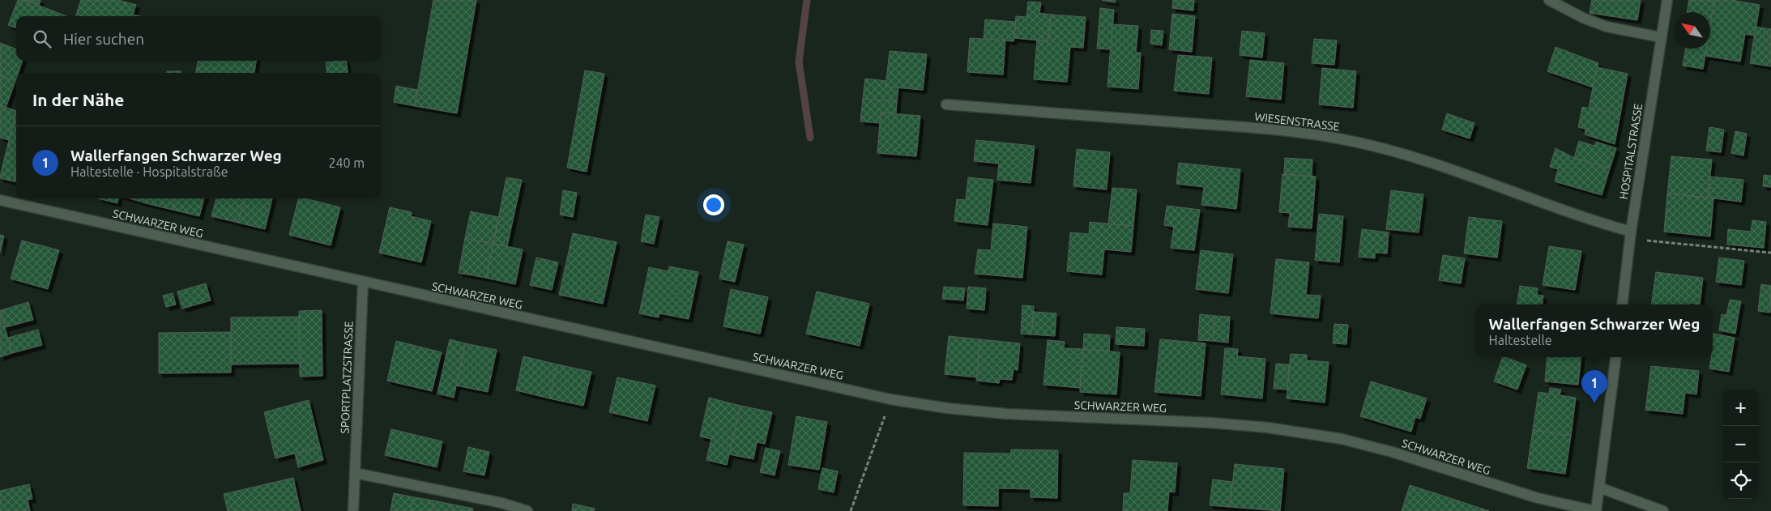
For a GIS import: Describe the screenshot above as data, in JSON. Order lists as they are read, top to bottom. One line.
{"streets":{"street":["WIESENSTRASSE","HOSPITALSTRASSE","SCHWARZER WEG","SPORTPLATZSTRASSE"]},"crossings":[["WIESENSTRASSE","HOSPITALSTRASSE"],["SCHWARZER WEG","SPORTPLATZSTRASSE"]],"north":"top left","page":{"search":"Hier suchen","heading":"In der Nähe","list":[{"mark":"1","name":"Wallerfangen Schwarzer Weg","note":"Haltestelle · Hospitalstraße","value":"240 m"}],"popup":["Wallerfangen Schwarzer Weg","Haltestelle"],"pins":"1","map_buttons":["+","−"]}}
